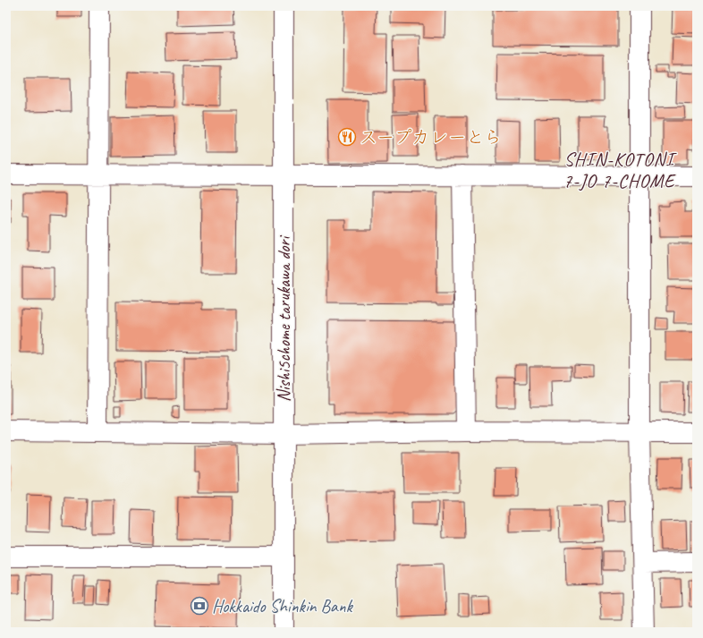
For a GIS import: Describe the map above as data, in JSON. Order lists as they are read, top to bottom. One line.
{"streets":{"street":["Nishi5chome tarukawa dori"]},"districts":["SHIN-KOTONI 7-JO 7-CHOME"],"places":{"restaurant":["スープカレーとら"],"bank":["Hokkaido Shinkin Bank"]}}
